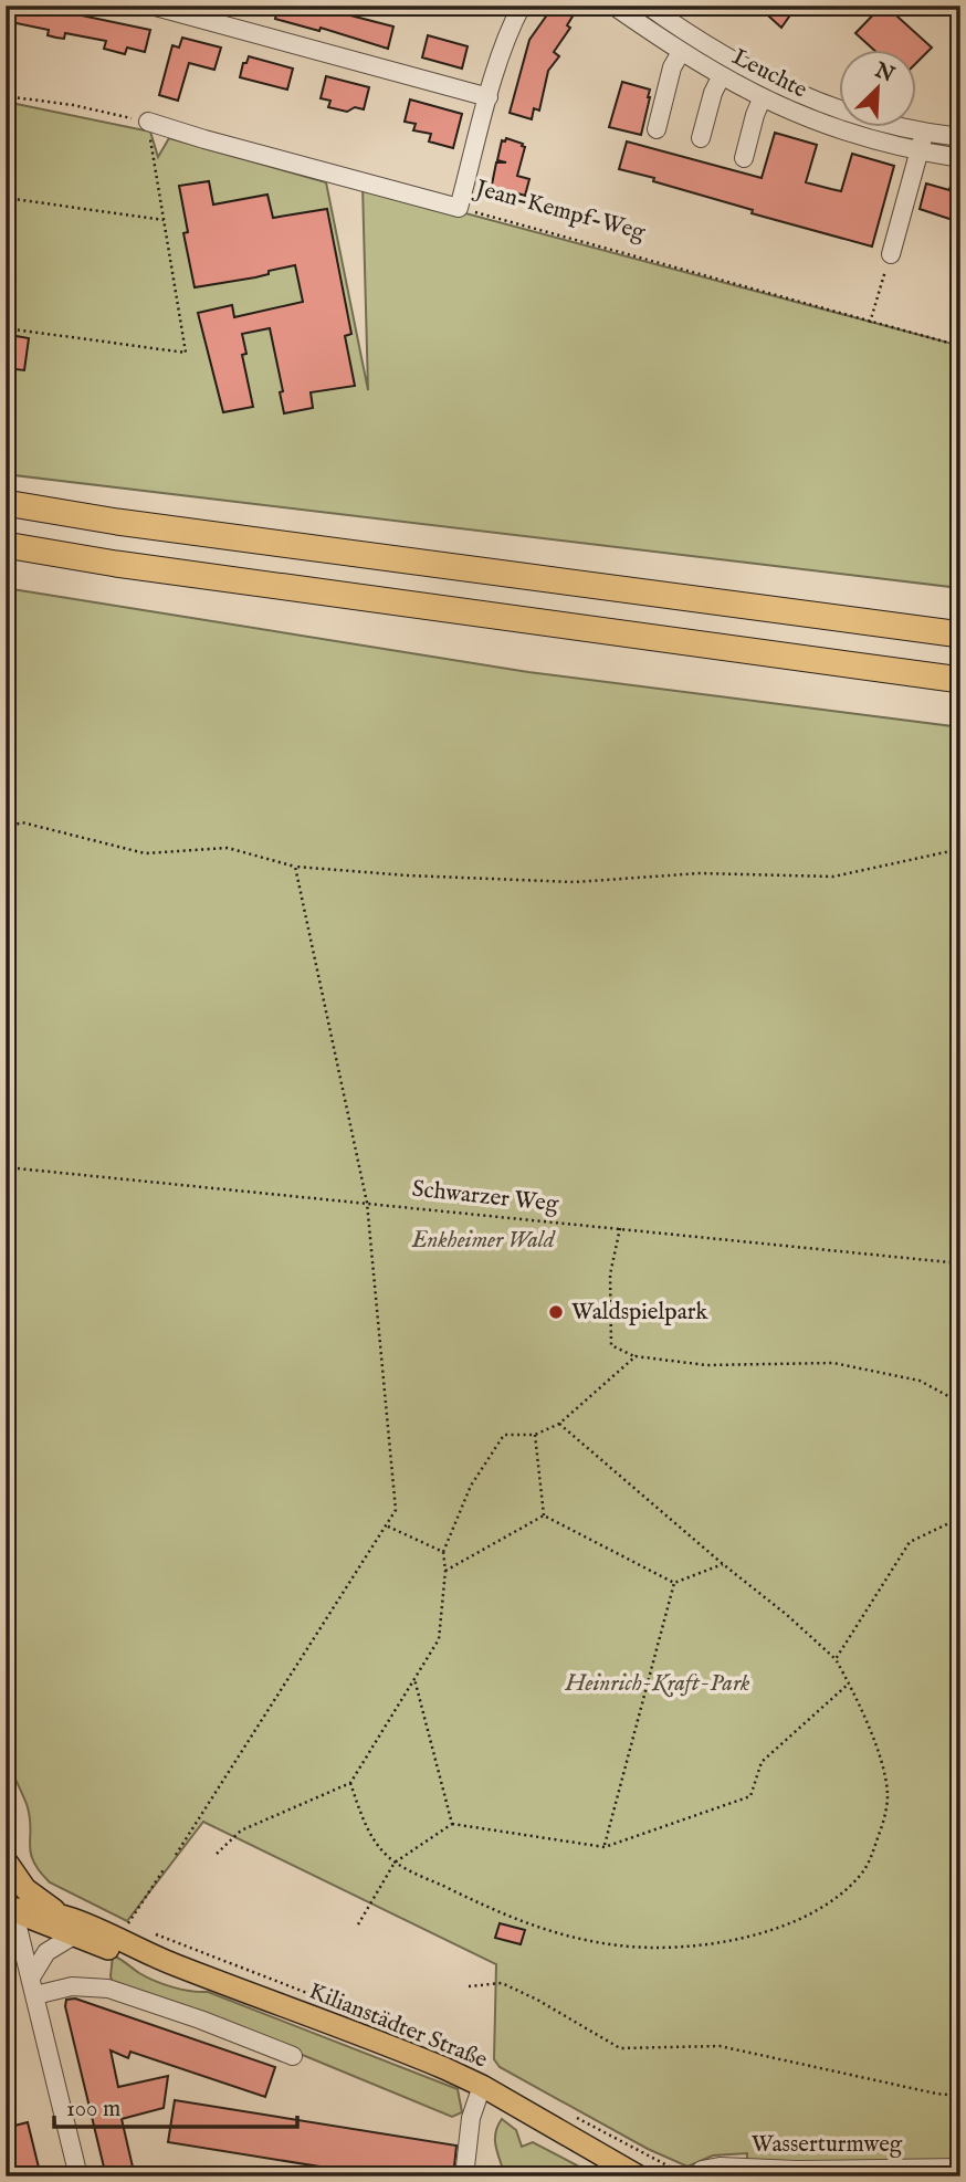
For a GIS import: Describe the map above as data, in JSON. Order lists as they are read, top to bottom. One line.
{"streets":{"main road":["Kilianstädter Straße"],"street":["Leuchte","Jean-Kempf-Weg","Wasserturmweg"],"path":["Schwarzer Weg"]},"parks":["Enkheimer Wald","Heinrich-Kraft-Park"],"places":["Waldspielpark"],"scale_bar":"100 m","north":"top right"}
